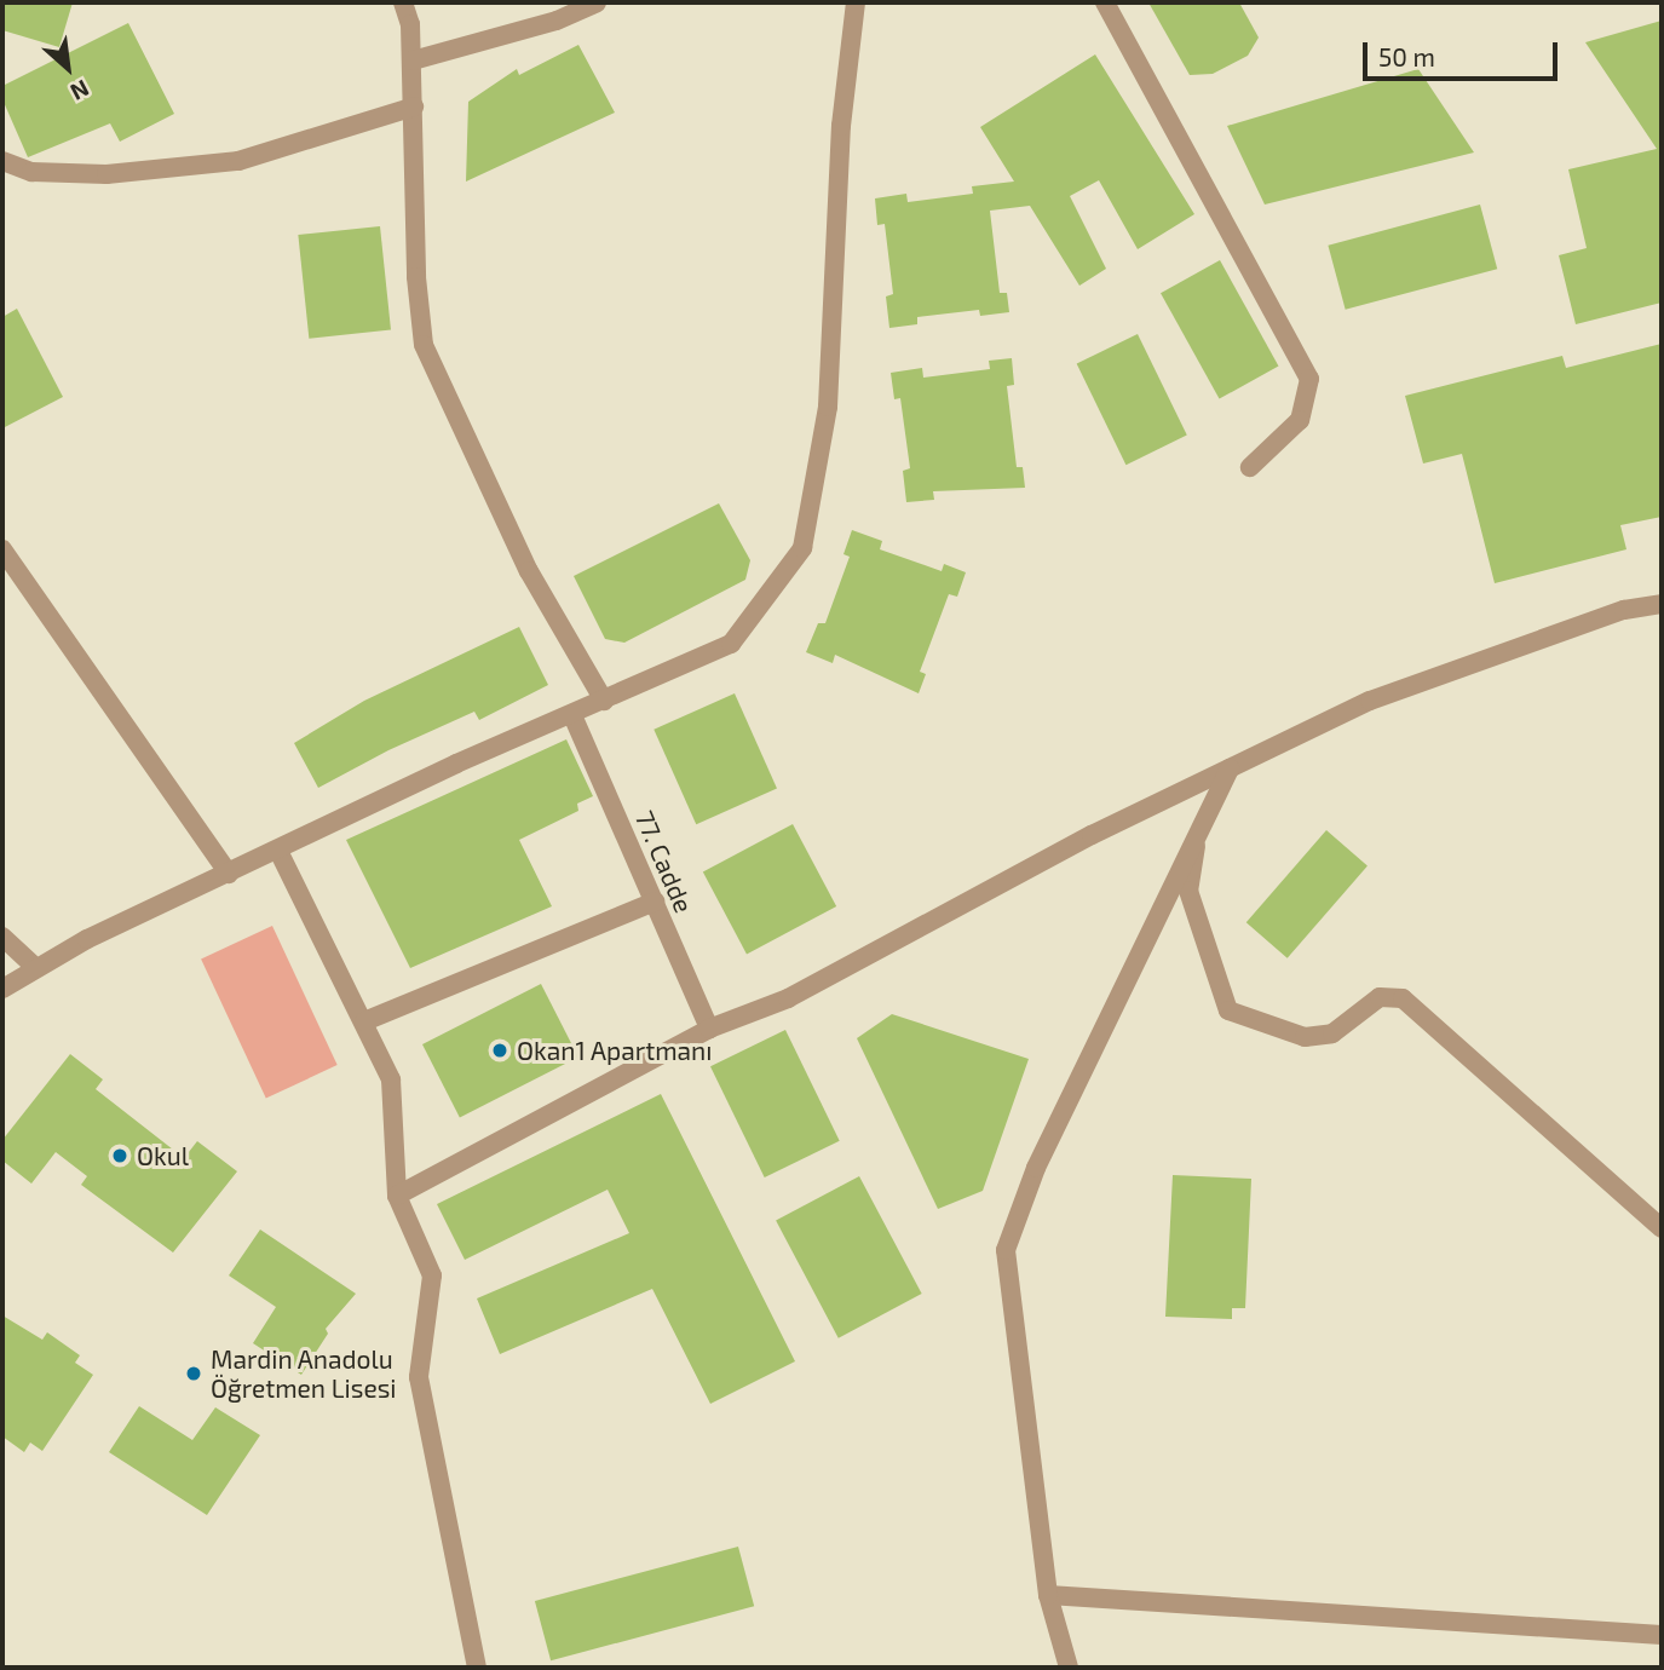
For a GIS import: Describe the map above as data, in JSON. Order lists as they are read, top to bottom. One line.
{"streets":{"street":["77. Cadde"]},"places":["Okan1 Apartmanı","Okul","Mardin Anadolu Öğretmen Lisesi"],"scale_bar":"50 m","north":"bottom right"}
